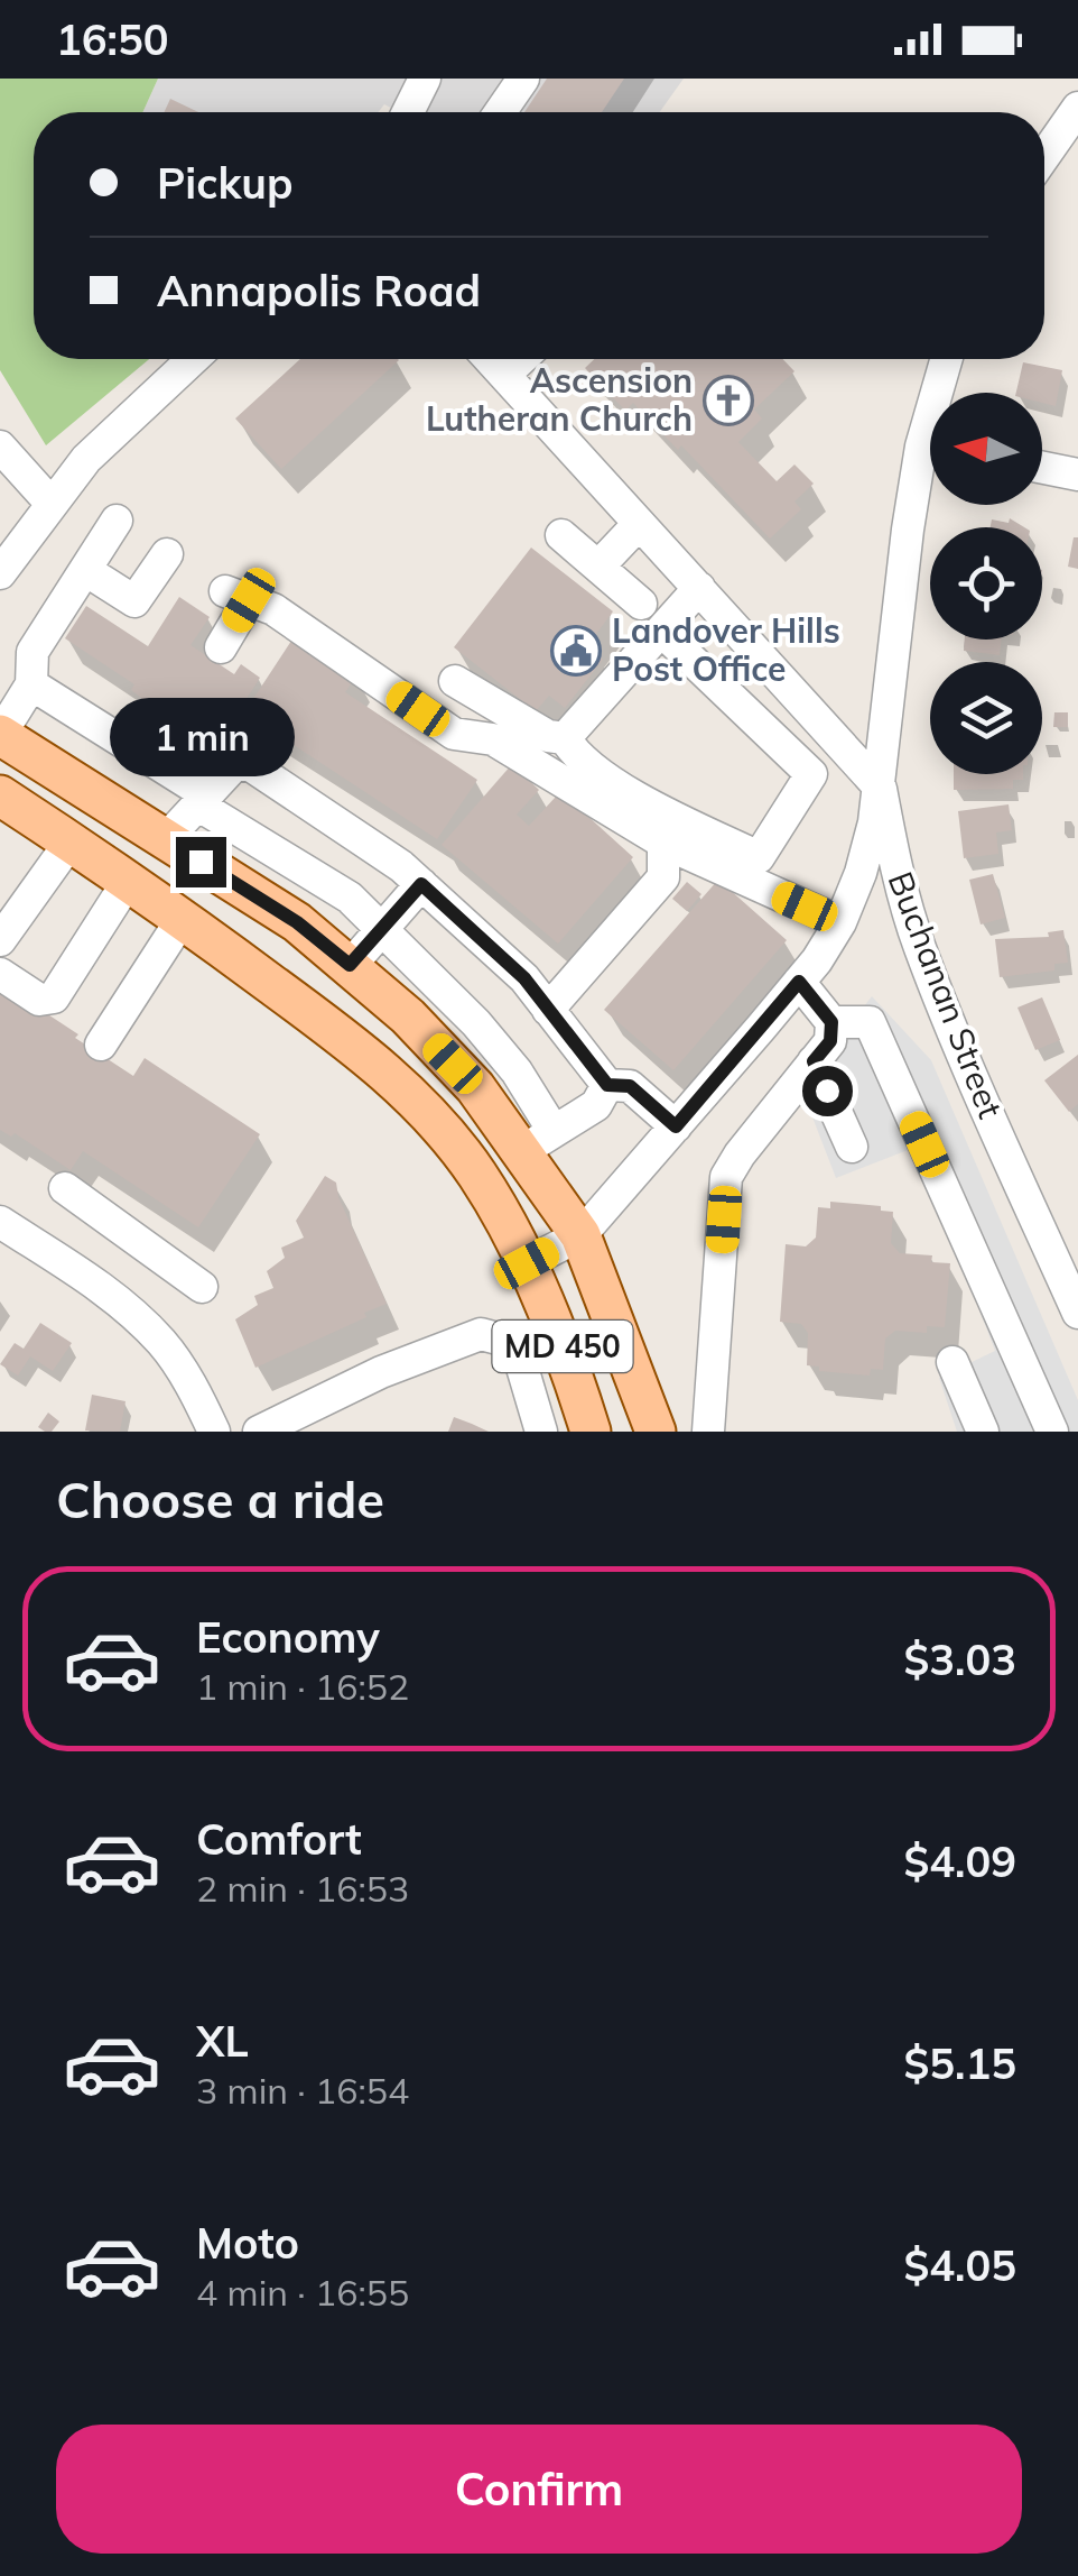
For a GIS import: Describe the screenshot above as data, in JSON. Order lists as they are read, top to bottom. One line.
{"streets":{"main road":["MD 450"],"street":["Buchanan Street"]},"places":{"church":["Ascension Lutheran Church"],"public building":["Landover Hills Post Office"]},"north":"left","page":{"status":"16:50","banner":["Pickup","Annapolis Road"],"bubble":"1 min","heading":"Choose a ride","list":[{"name":"Economy","note":"1 min · 16:52","value":"$3.03"},{"name":"Comfort","note":"2 min · 16:53","value":"$4.09"},{"name":"XL","note":"3 min · 16:54","value":"$5.15"},{"name":"Moto","note":"4 min · 16:55","value":"$4.05"}],"buttons":"Confirm"}}
